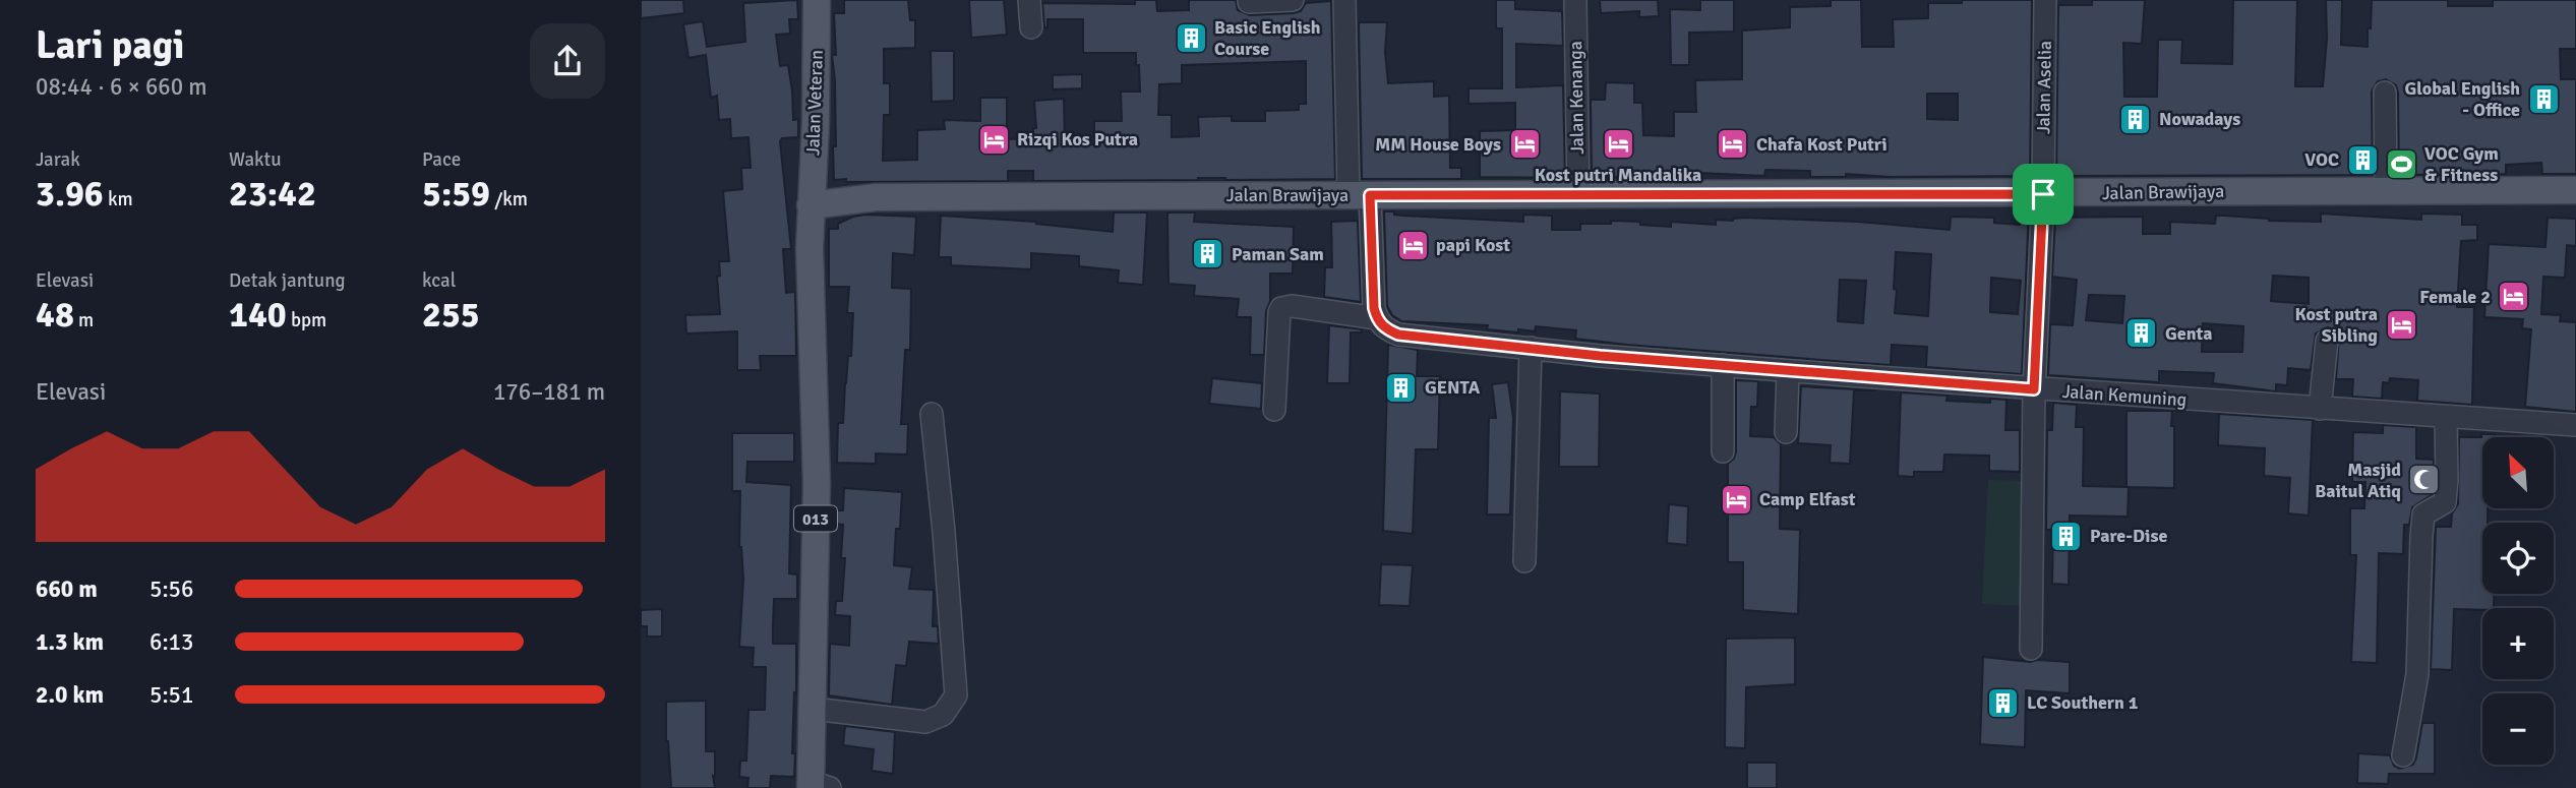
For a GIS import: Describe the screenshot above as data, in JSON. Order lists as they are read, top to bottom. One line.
{"streets":{"main road":["Jalan Veteran","Jalan Brawijaya","013"],"street":["Jalan Aselia","Jalan Kenanga","Jalan Kemuning"]},"crossings":[["Jalan Aselia","Jalan Brawijaya"],["Jalan Aselia","Jalan Kemuning"],["Jalan Kenanga","Jalan Brawijaya"],["Jalan Veteran","Jalan Brawijaya"],["Jalan Veteran","013"],["Jalan Brawijaya","013"]],"places":{"building":["Basic English Course","Global English - Office","Nowadays","VOC","Paman Sam","Genta","GENTA","Pare-Dise","LC Southern 1"],"hotel":["Rizqi Kos Putra","MM House Boys","Kost putri Mandalika","Chafa Kost Putri","papi Kost","Female 2","Kost putra Sibling","Camp Elfast"],"sports":["VOC Gym & Fitness"],"mosque":["Masjid Baitul Atiq"]},"north":"top left","page":{"heading":["Lari pagi","08:44 · 6 × 660 m"],"stats":[["Jarak","3.96 km"],["Waktu","23:42"],["Pace","5:59 /km"],["Elevasi","48 m"],["Detak jantung","140 bpm"],["kcal","255"]],"chart":["Elevasi","176–181 m"],"map_buttons":["+","−"],"list":[{"name":"660 m","note":"5:56"},{"name":"1.3 km","note":"6:13"},{"name":"2.0 km","note":"5:51"}]}}
